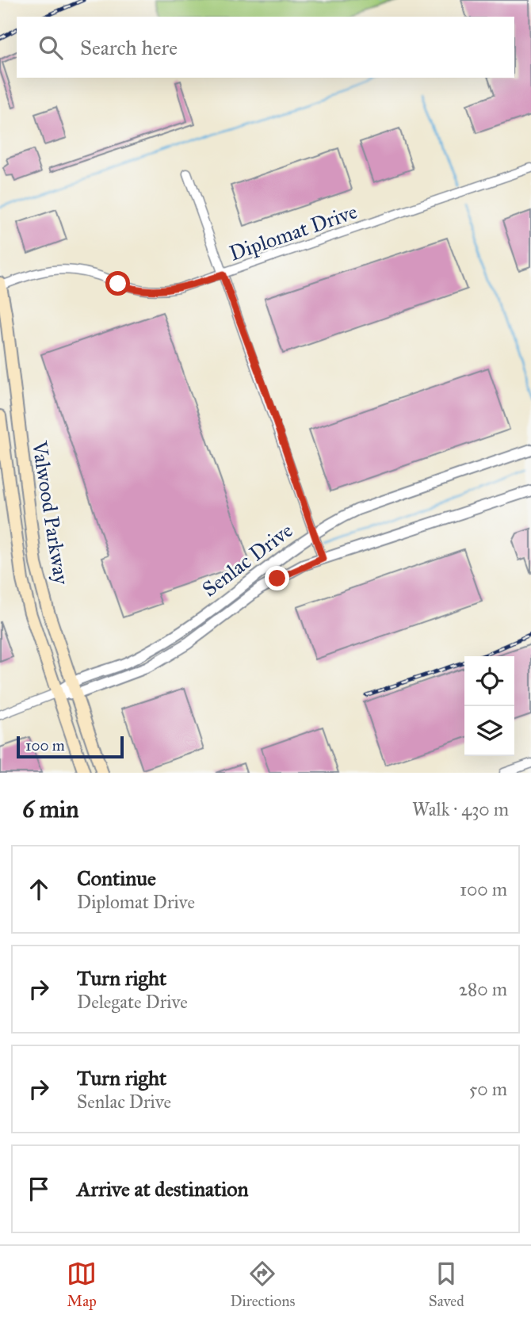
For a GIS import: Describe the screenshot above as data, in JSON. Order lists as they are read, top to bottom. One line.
{"streets":{"main road":["Valwood Parkway"],"street":["Diplomat Drive","Senlac Drive"]},"crossings":[["Diplomat Drive","Valwood Parkway"],["Valwood Parkway","Senlac Drive"]],"scale_bar":"100 m","page":{"search":"Search here","scale":"100 m","heading":["6 min","Walk · 430 m"],"list":[["Continue","Diplomat Drive","100 m"],["Turn right","Delegate Drive","280 m"],["Turn right","Senlac Drive","50 m"],"Arrive at destination"],"nav":["Map","Directions","Saved"]}}
